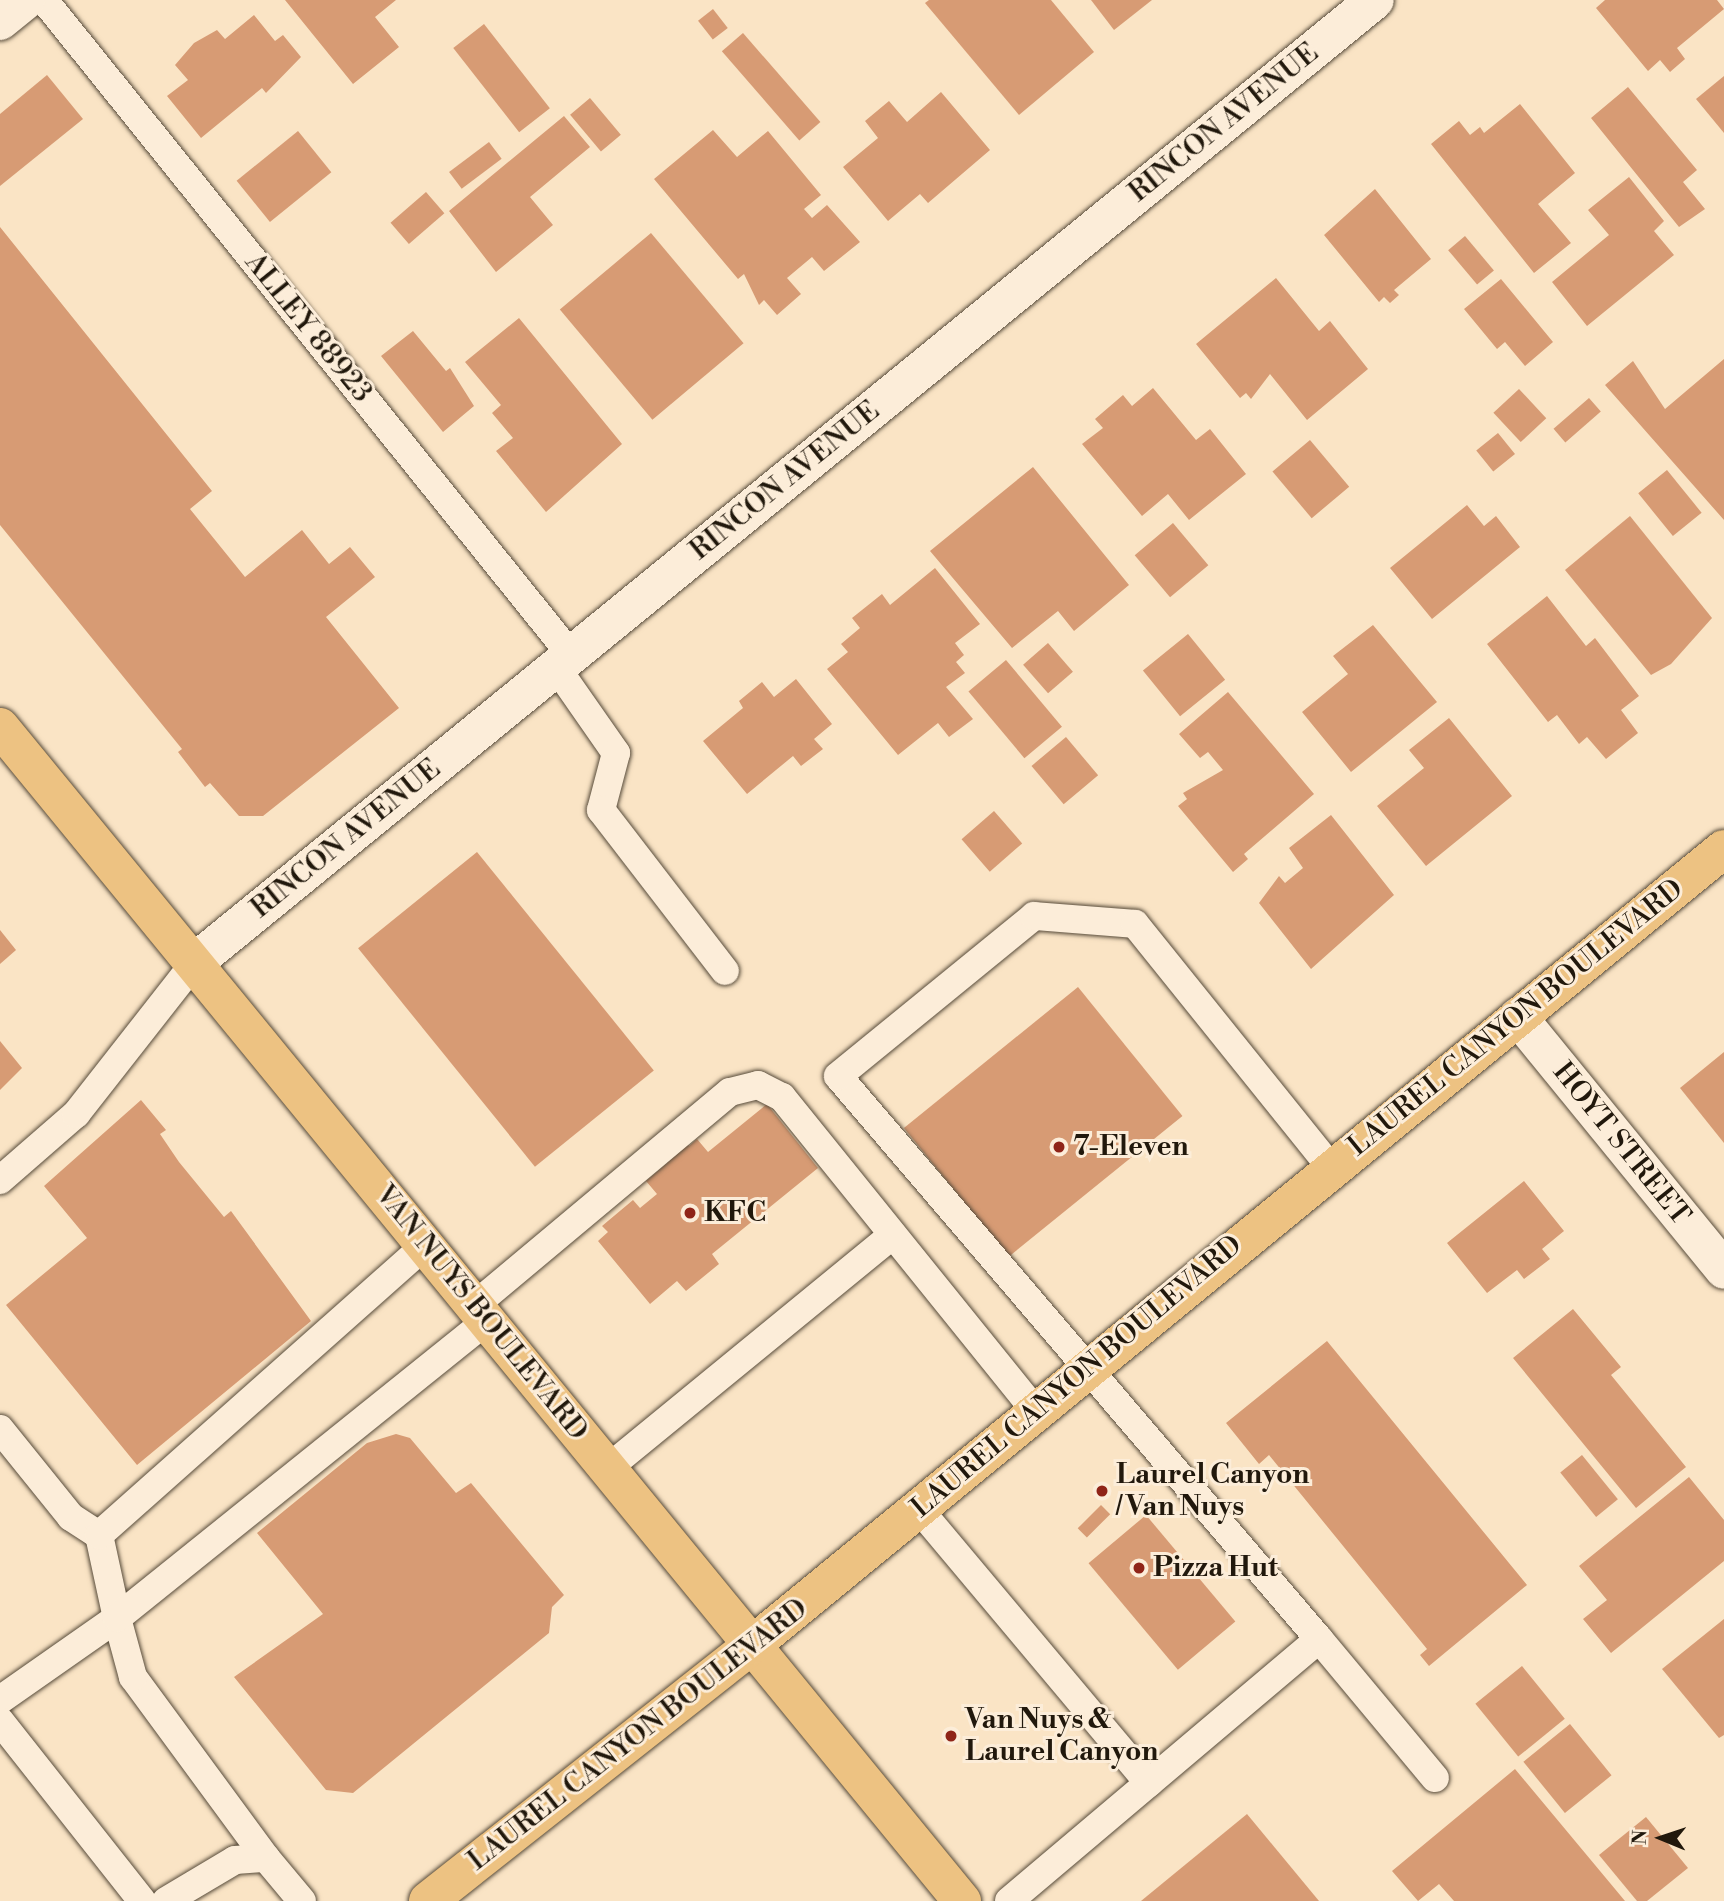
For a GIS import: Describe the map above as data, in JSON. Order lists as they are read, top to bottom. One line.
{"streets":{"main road":["LAUREL CANYON BOULEVARD","VAN NUYS BOULEVARD"],"street":["RINCON AVENUE","HOYT STREET"],"lane":["ALLEY 88923"]},"crossings":[["RINCON AVENUE","ALLEY 88923"],["RINCON AVENUE","VAN NUYS BOULEVARD"],["LAUREL CANYON BOULEVARD","HOYT STREET"],["LAUREL CANYON BOULEVARD","VAN NUYS BOULEVARD"]],"places":["7-Eleven","KFC","Laurel Canyon / Van Nuys","Pizza Hut","Van Nuys & Laurel Canyon"],"north":"left"}
